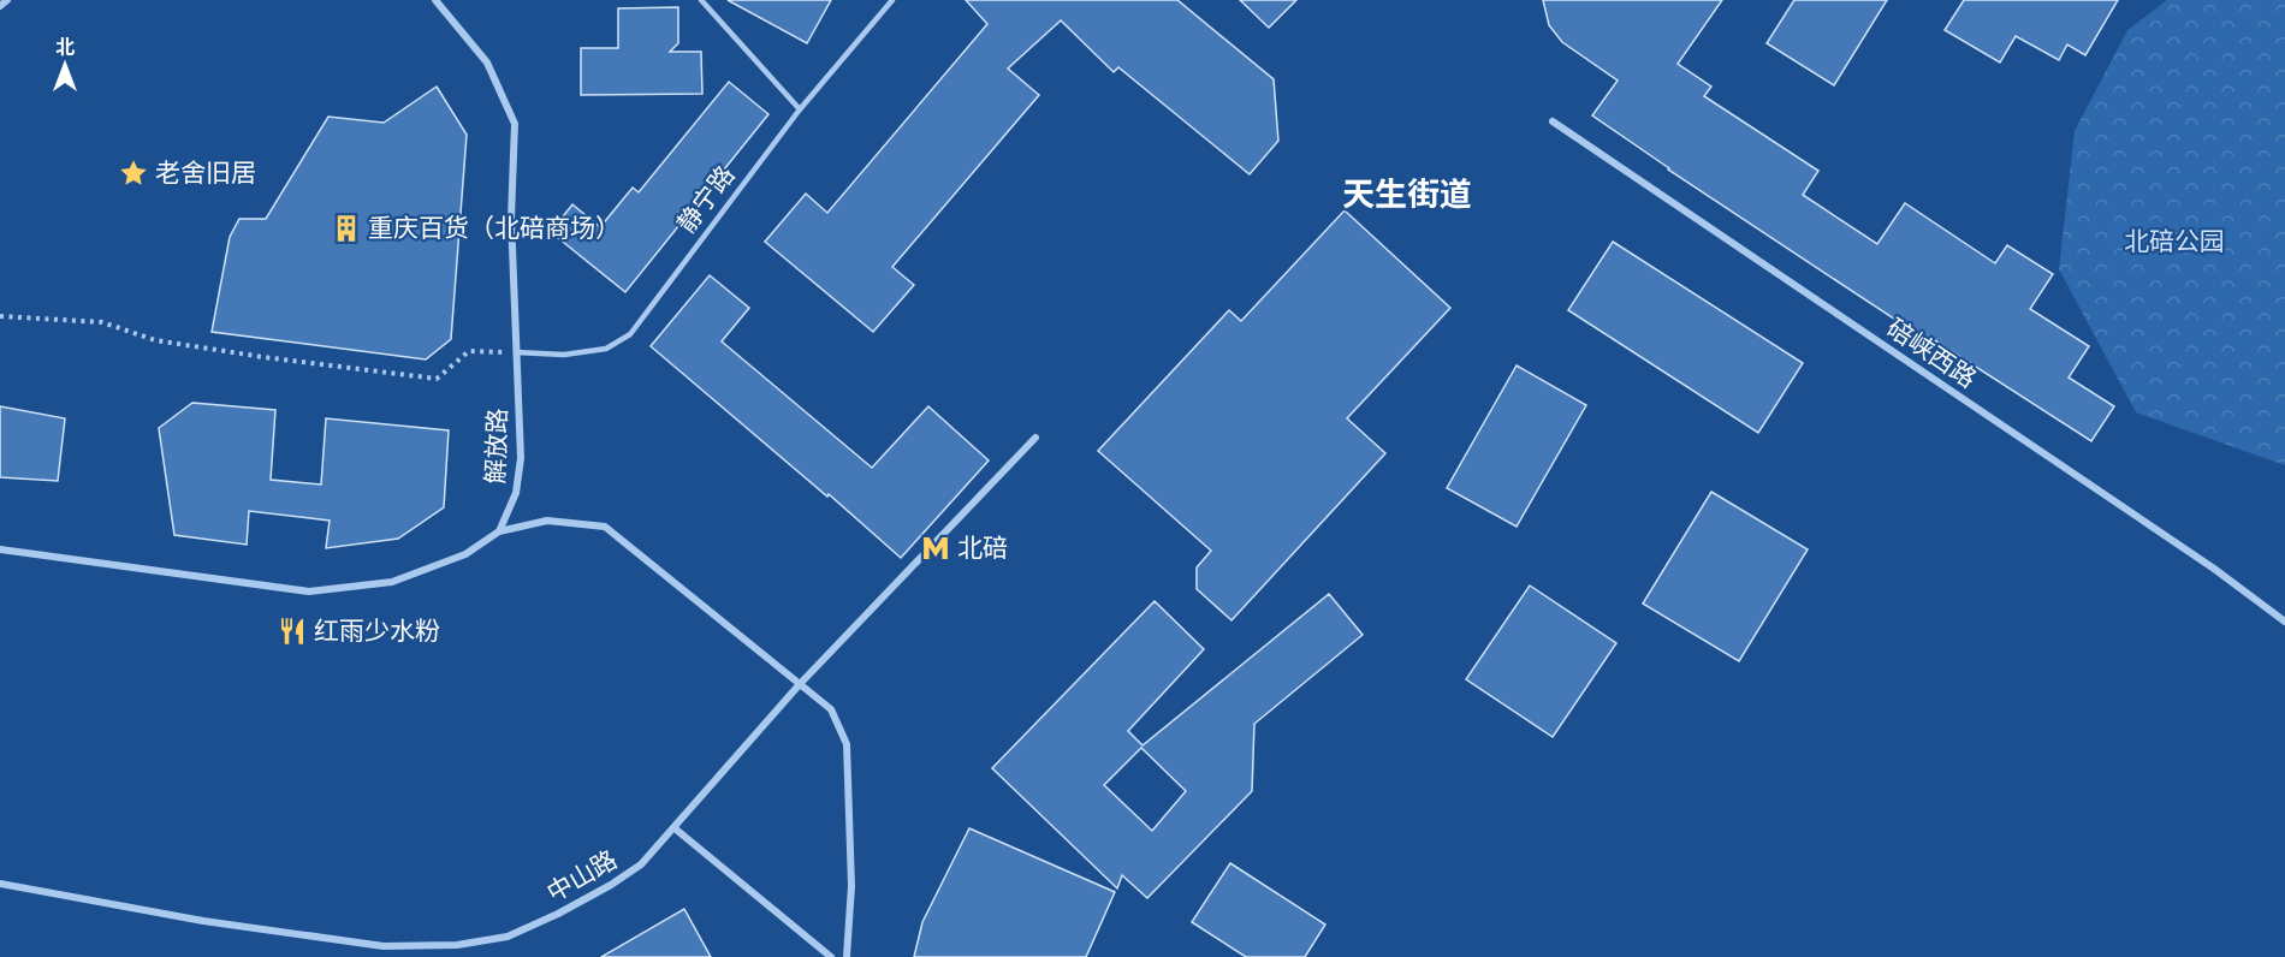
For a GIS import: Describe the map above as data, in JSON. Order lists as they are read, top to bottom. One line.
{"streets":{"street":["碚峡西路","解放路","中山路"],"lane":["静宁路"]},"crossings":[["静宁路","解放路"]],"districts":["天生街道"],"parks":["北碚公园"],"places":{"place":["老舍旧居"],"building":["重庆百货（北碚商场）"],"metro station":["北碚"],"restaurant":["红雨少水粉"]},"north":"top"}
